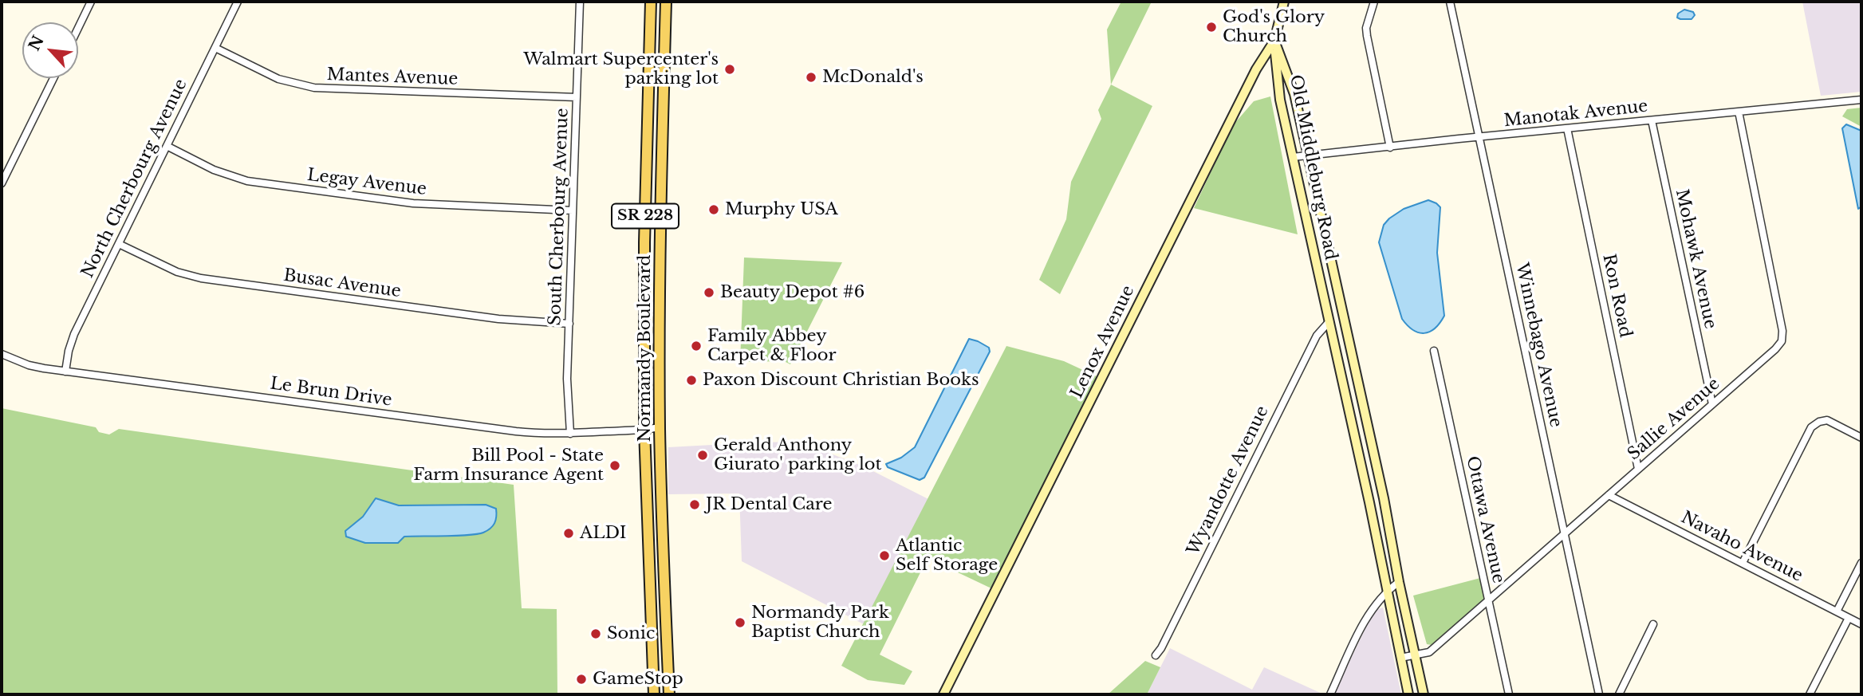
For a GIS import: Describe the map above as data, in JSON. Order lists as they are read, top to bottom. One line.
{"streets":{"main road":["Old Middleburg Road","SR 228","Lenox Avenue","Normandy Boulevard"],"street":["Mantes Avenue","Manotak Avenue","North Cherbourg Avenue","Legay Avenue","South Cherbourg Avenue","Mohawk Avenue","Busac Avenue","Ron Road","Winnebago Avenue","Le Brun Drive","Sallie Avenue","Wyandotte Avenue","Ottawa Avenue","Navaho Avenue"]},"crossings":[["Mantes Avenue","North Cherbourg Avenue"],["Mantes Avenue","South Cherbourg Avenue"],["Manotak Avenue","Old Middleburg Road"],["Manotak Avenue","Mohawk Avenue"],["Manotak Avenue","Ron Road"],["Manotak Avenue","Winnebago Avenue"],["Manotak Avenue","Sallie Avenue"],["Old Middleburg Road","Lenox Avenue"],["Old Middleburg Road","Sallie Avenue"],["Old Middleburg Road","Wyandotte Avenue"],["North Cherbourg Avenue","Legay Avenue"],["North Cherbourg Avenue","Busac Avenue"],["North Cherbourg Avenue","Le Brun Drive"],["Legay Avenue","South Cherbourg Avenue"],["South Cherbourg Avenue","Busac Avenue"],["South Cherbourg Avenue","Le Brun Drive"],["Mohawk Avenue","Sallie Avenue"],["Ron Road","Sallie Avenue"],["Winnebago Avenue","Sallie Avenue"],["Normandy Boulevard","Le Brun Drive"],["Sallie Avenue","Ottawa Avenue"],["Sallie Avenue","Navaho Avenue"]],"places":["God's Glory Church","Walmart Supercenter's parking lot","McDonald's","Murphy USA","Beauty Depot #6","Family Abbey Carpet & Floor","Paxon Discount Christian Books","Gerald Anthony Giurato' parking lot","Bill Pool - State Farm Insurance Agent","JR Dental Care","ALDI","Atlantic Self Storage","Normandy Park Baptist Church","Sonic","GameStop"],"north":"top left"}
